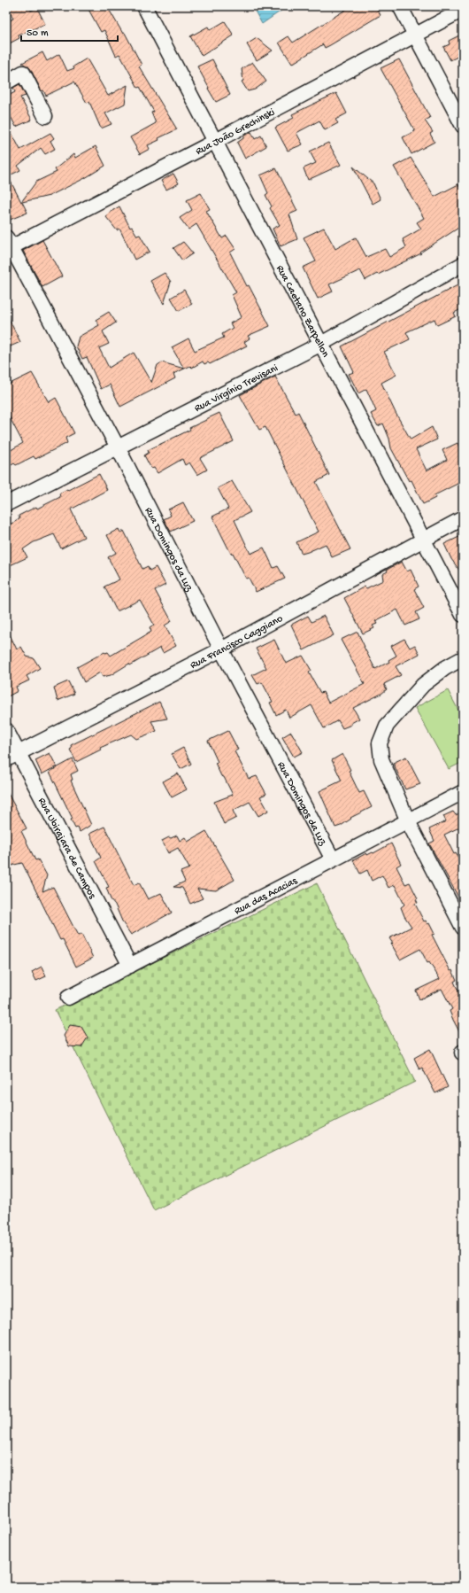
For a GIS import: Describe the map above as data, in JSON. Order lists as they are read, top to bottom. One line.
{"streets":{"street":["Rua João Grechinski","Rua Caetano Zarpellon","Rua Virgínio Trevisani","Rua Domingos da Luz","Rua Francisco Caggiano","Rua Ubirajara de Campos","Rua das Acacias"]},"crossings":[["Rua João Grechinski","Rua Caetano Zarpellon"],["Rua João Grechinski","Rua Domingos da Luz"],["Rua Caetano Zarpellon","Rua Virgínio Trevisani"],["Rua Caetano Zarpellon","Rua Francisco Caggiano"],["Rua Virgínio Trevisani","Rua Domingos da Luz"],["Rua Domingos da Luz","Rua Francisco Caggiano"],["Rua Domingos da Luz","Rua das Acacias"],["Rua Francisco Caggiano","Rua Ubirajara de Campos"],["Rua Ubirajara de Campos","Rua das Acacias"]],"scale_bar":"50 m"}
